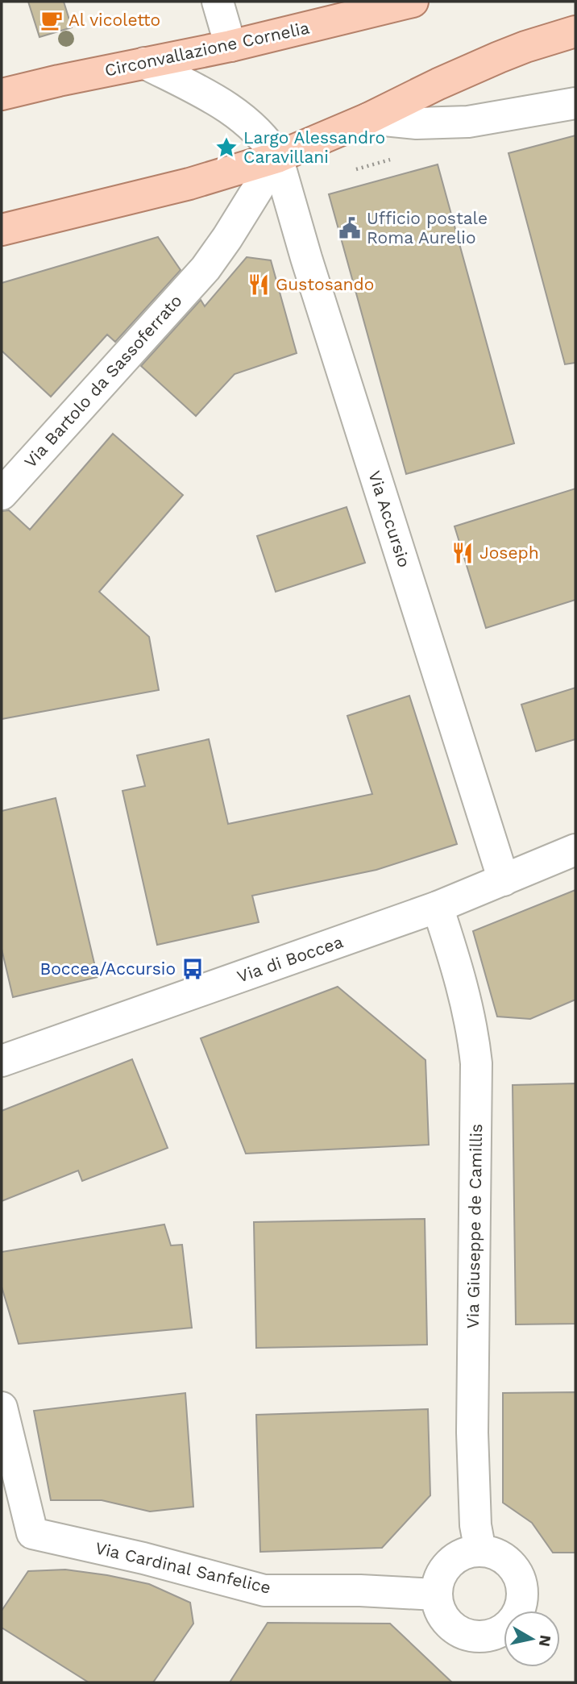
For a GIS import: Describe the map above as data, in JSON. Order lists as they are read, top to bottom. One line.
{"streets":{"main road":["Circonvallazione Cornelia"],"street":["Via Bartolo da Sassoferrato","Via Accursio","Via di Boccea","Via Giuseppe de Camillis","Via Cardinal Sanfelice"]},"crossings":[["Via Bartolo da Sassoferrato","Via Accursio"],["Via Accursio","Via di Boccea"],["Via di Boccea","Via Giuseppe de Camillis"],["Via Giuseppe de Camillis","Via Cardinal Sanfelice"]],"places":{"cafe":["Al vicoletto"],"place":["Largo Alessandro Caravillani"],"public building":["Ufficio postale Roma Aurelio"],"restaurant":["Gustosando","Joseph"],"bus stop":["Boccea/Accursio"]},"north":"right"}
